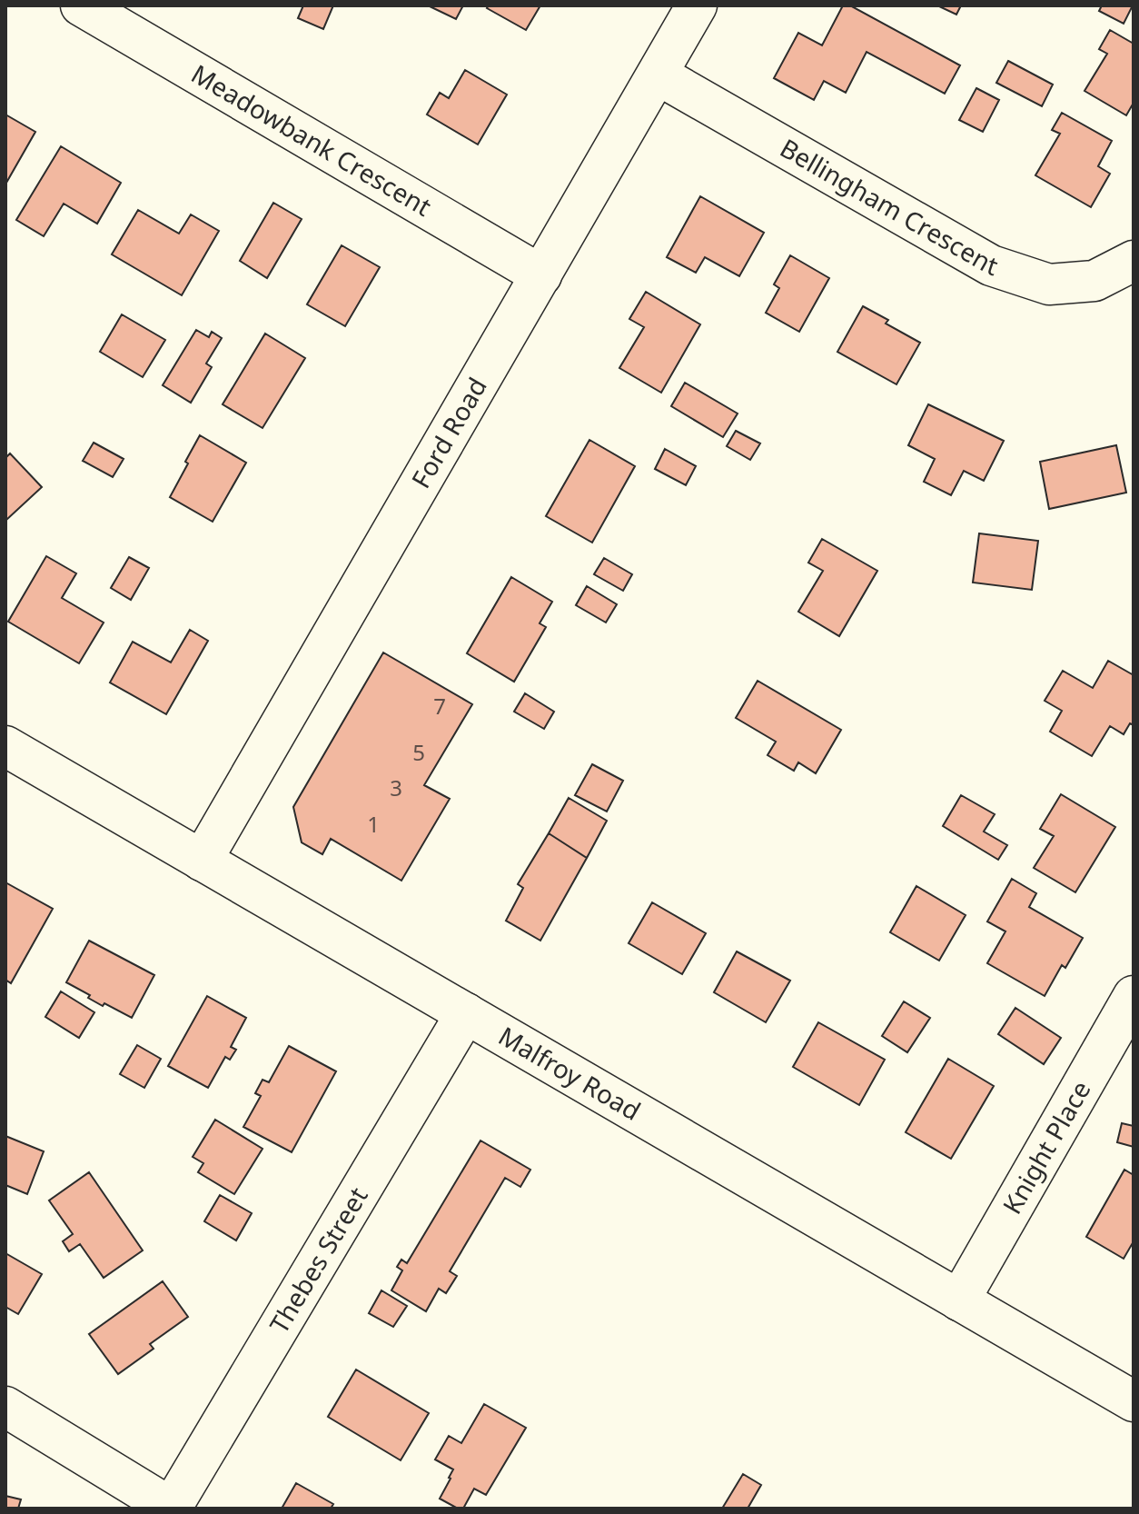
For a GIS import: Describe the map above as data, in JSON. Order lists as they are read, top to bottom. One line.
{"streets":{"street":["Meadowbank Crescent","Bellingham Crescent","Ford Road","Malfroy Road","Knight Place","Thebes Street"]},"crossings":[["Meadowbank Crescent","Ford Road"],["Bellingham Crescent","Ford Road"],["Ford Road","Malfroy Road"],["Malfroy Road","Knight Place"],["Malfroy Road","Thebes Street"]],"house_numbers":["7","5","3","1"]}
